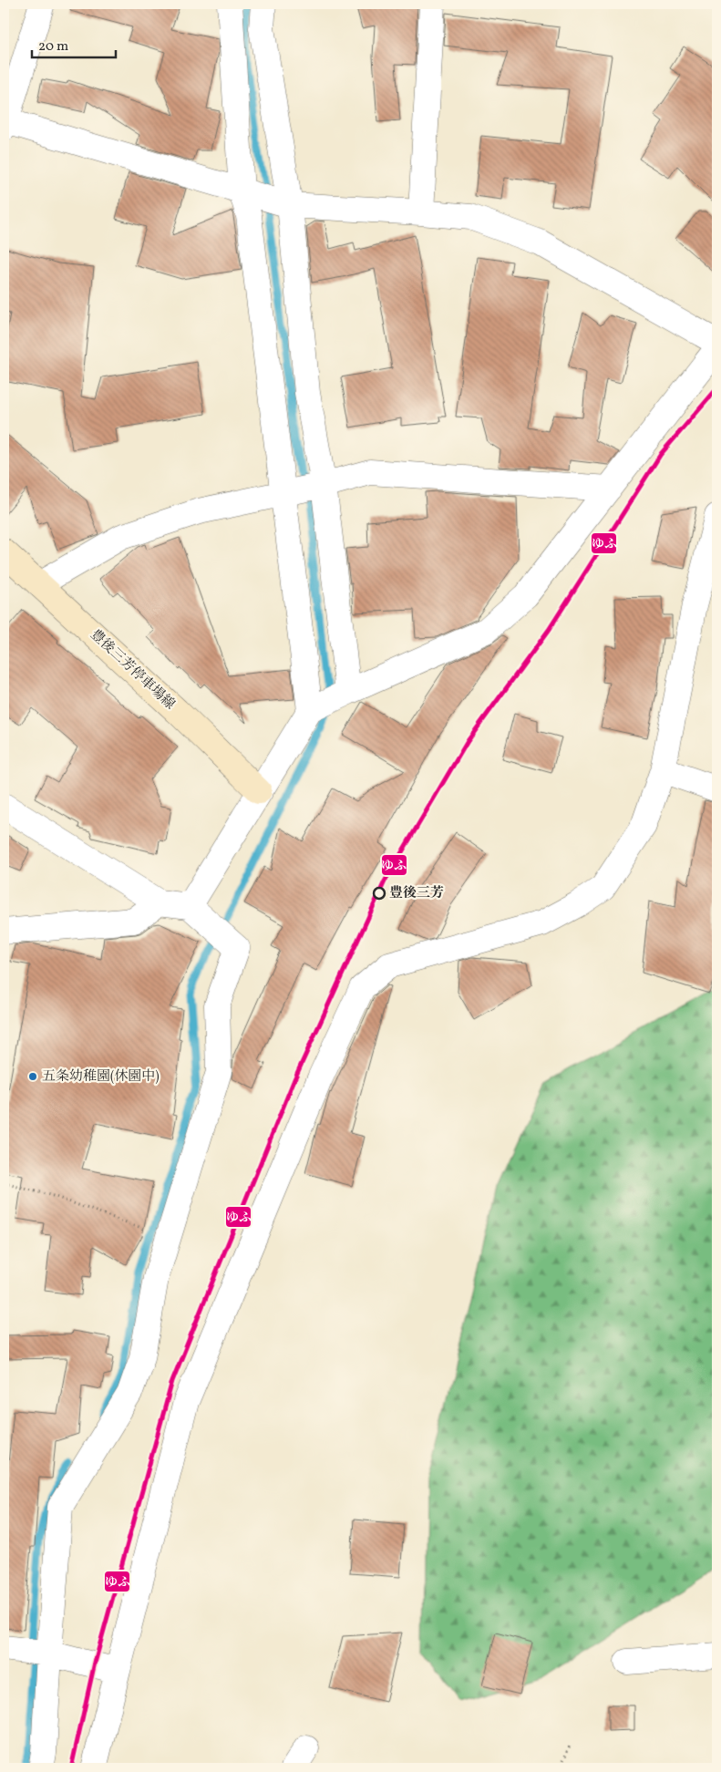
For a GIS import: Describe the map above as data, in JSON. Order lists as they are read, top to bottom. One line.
{"streets":{"main road":["豊後三芳停車場線"]},"places":["豊後三芳","五条幼稚園(休園中)"],"lines":["transit line ゆふ"],"scale_bar":"20 m"}
